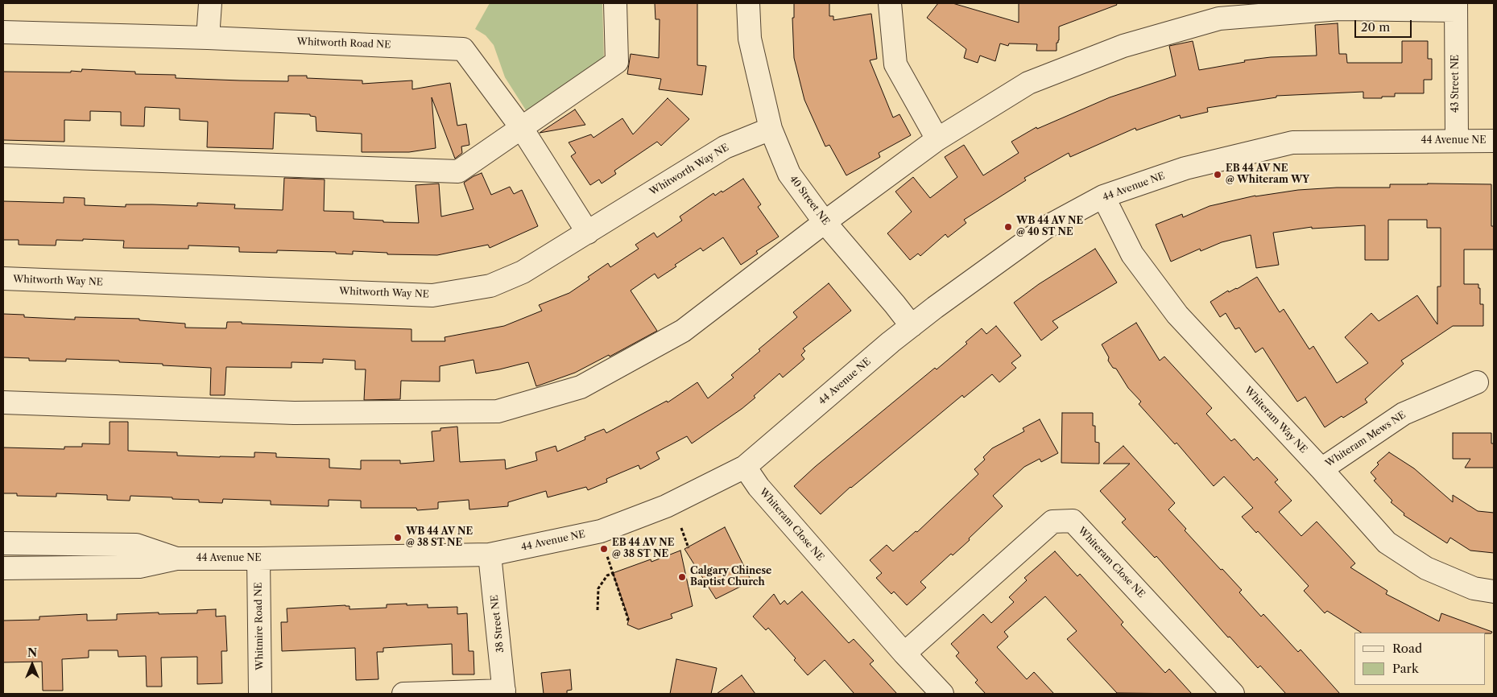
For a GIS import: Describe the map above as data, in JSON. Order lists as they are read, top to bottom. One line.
{"streets":{"street":["Whitworth Road NE","43 Street NE","44 Avenue NE","Whitworth Way NE","40 Street NE","Whiteram Way NE","Whiteram Mews NE","Whiteram Close NE","38 Street NE","Whitmire Road NE"]},"crossings":[["Whitworth Road NE","Whitworth Way NE"],["43 Street NE","44 Avenue NE"],["44 Avenue NE","40 Street NE"],["44 Avenue NE","Whiteram Way NE"],["44 Avenue NE","Whiteram Close NE"],["44 Avenue NE","38 Street NE"],["44 Avenue NE","Whitmire Road NE"],["Whitworth Way NE","40 Street NE"],["Whiteram Way NE","Whiteram Mews NE"]],"places":["EB 44 AV NE @ Whiteram WY","WB 44 AV NE @ 40 ST NE","WB 44 AV NE @ 38 ST NE","EB 44 AV NE @ 38 ST NE","Calgary Chinese Baptist Church"],"legend":["Road","Park"],"scale_bar":"20 m","north":"top"}
